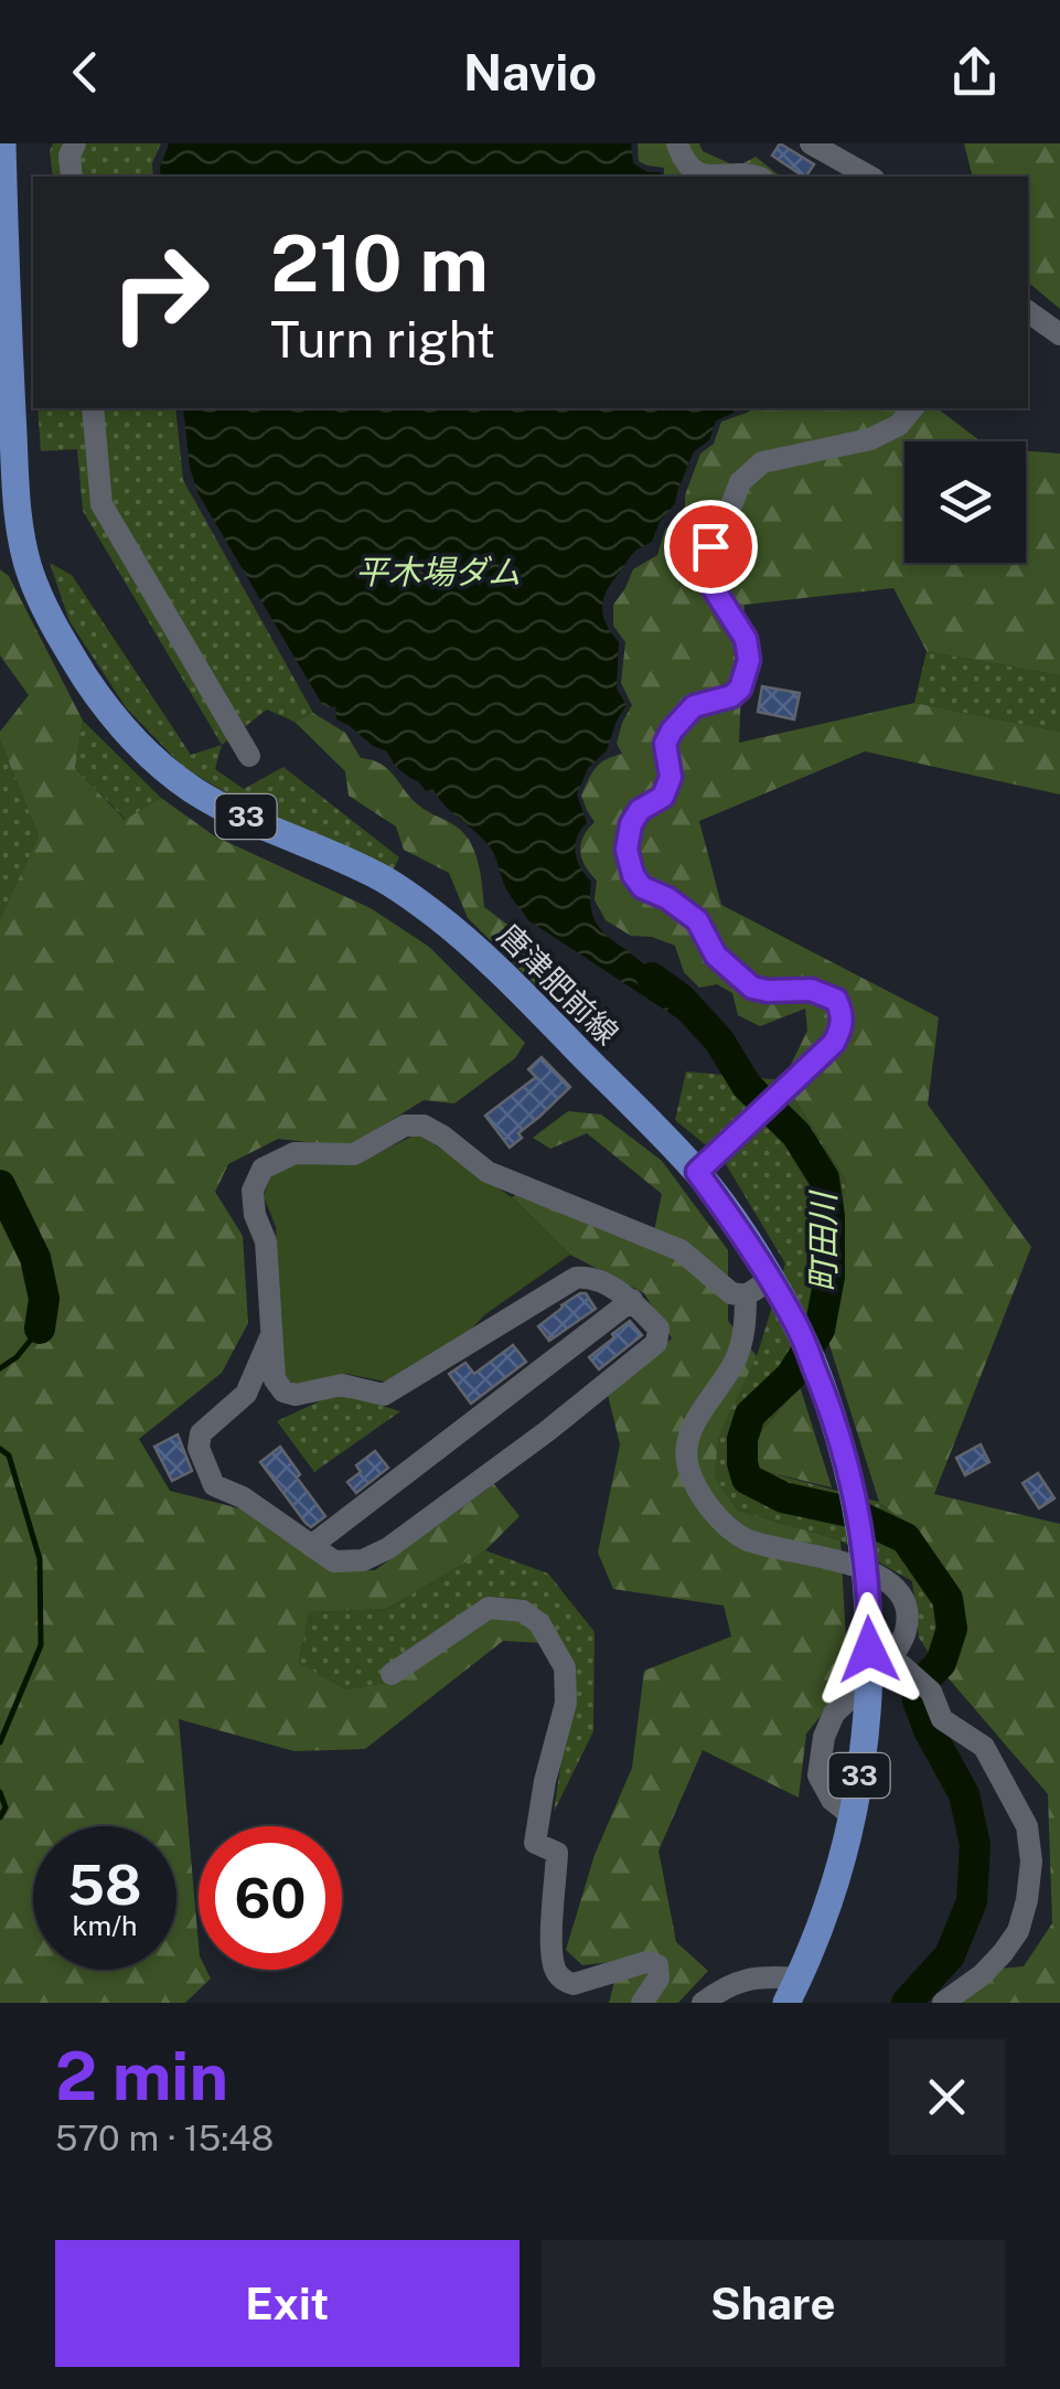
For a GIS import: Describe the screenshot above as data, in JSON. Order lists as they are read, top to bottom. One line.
{"streets":{"main road":["33","唐津肥前線"]},"water":["平木場ダム","町田川"],"page":{"header":"Navio","turn":["210 m","Turn right"],"speed":"58 km/h","limit":"60","heading":["2 min","570 m · 15:48"],"buttons":["Exit","Share"]}}
